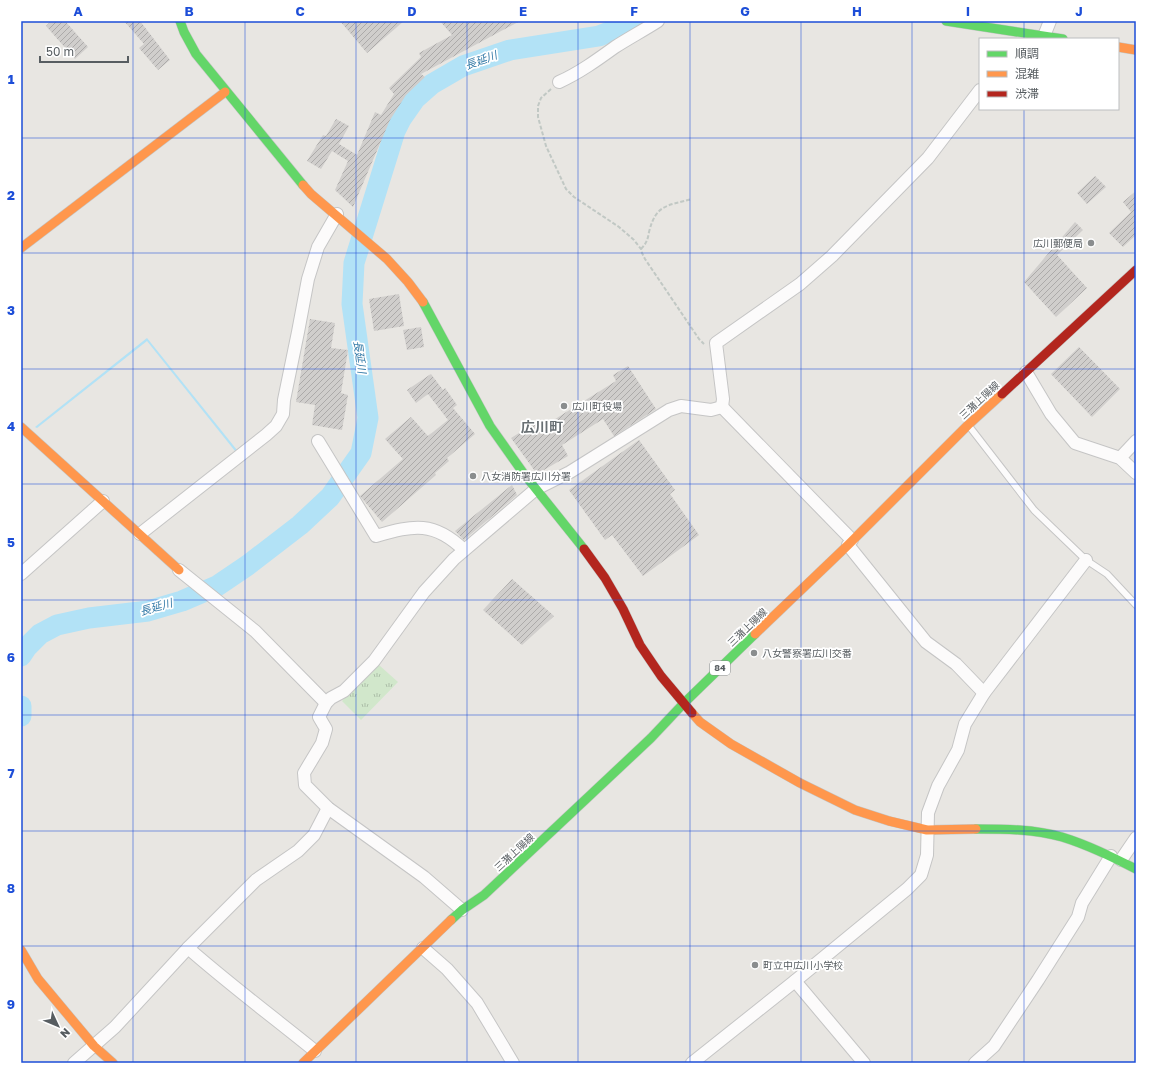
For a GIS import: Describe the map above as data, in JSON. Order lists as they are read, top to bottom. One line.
{"streets":{"main road":["三潴上陽線","84"]},"districts":["広川町"],"water":["長延川"],"places":["広川郵便局","広川町役場","八女消防署広川分署","八女警察署広川交番","町立中広川小学校"],"legend":["順調","混雑","渋滞"],"scale_bar":"50 m","north":"bottom right","grid":{"columns":["A","B","C","D","E","F","G","H","I","J"],"rows":["1","2","3","4","5","6","7","8","9"]}}
